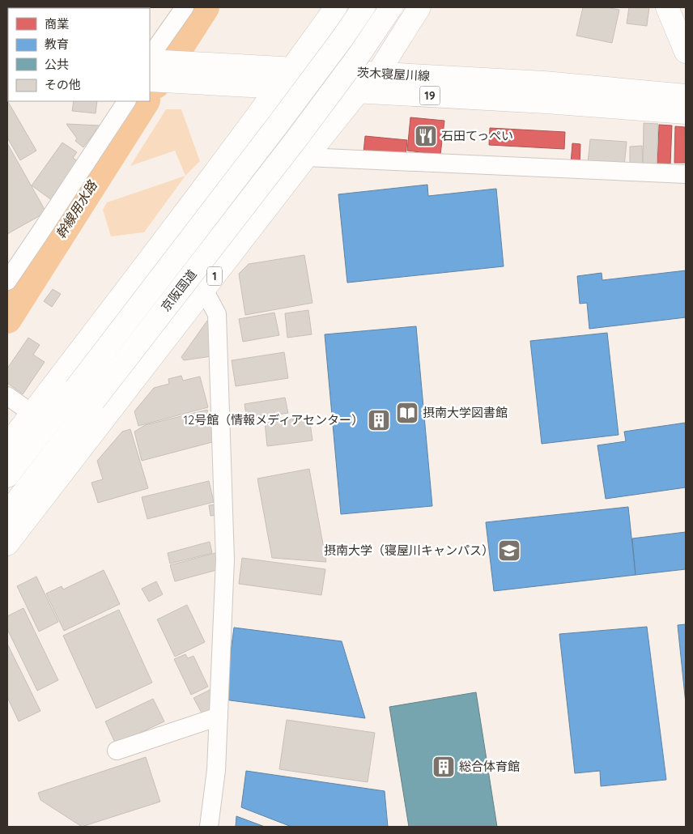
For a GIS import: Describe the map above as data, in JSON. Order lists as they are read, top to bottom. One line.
{"streets":{"main road":["茨木寝屋川線","19","1","京阪国道"]},"crossings":[["茨木寝屋川線","1"]],"water":["幹線用水路"],"places":{"restaurant":["石田てっぺい"],"library":["摂南大学図書館"],"building":["12号館（情報メディアセンター）","総合体育館"],"school or university":["摂南大学（寝屋川キャンパス）"]},"legend":["商業","教育","公共","その他"]}
